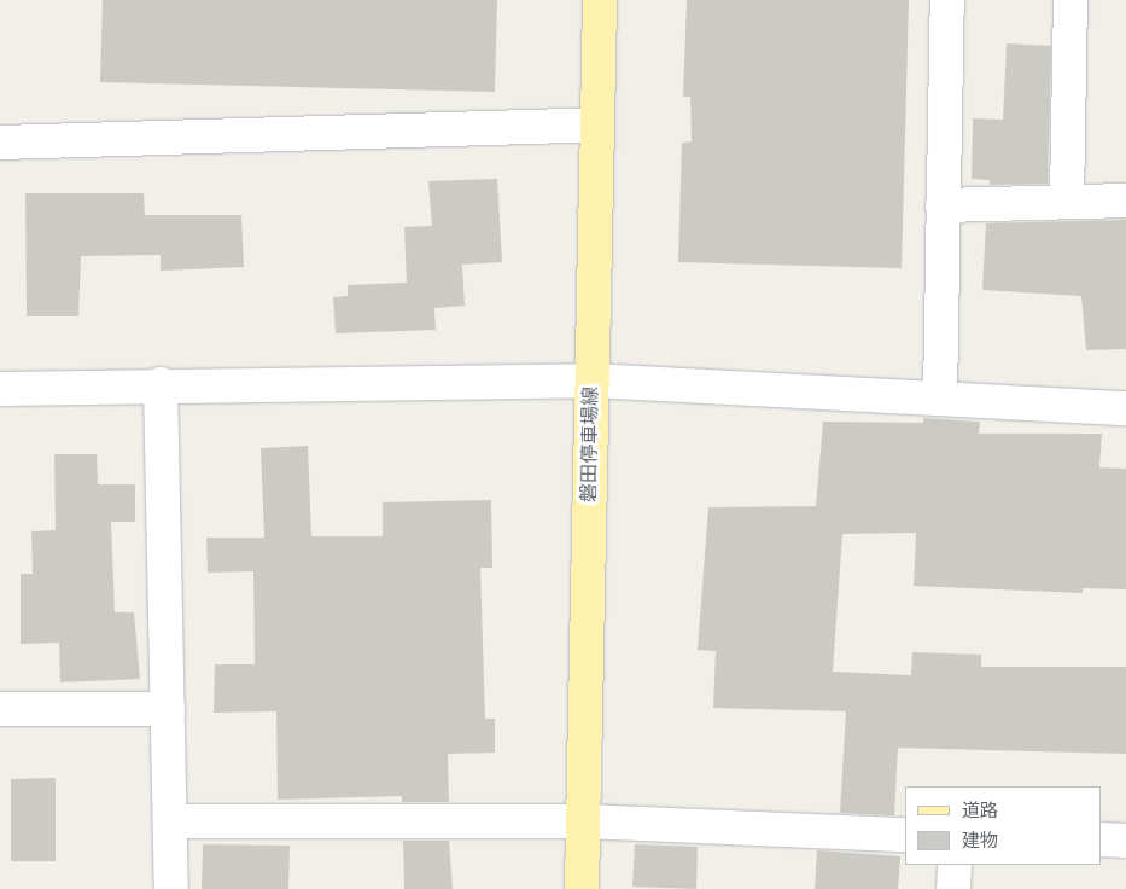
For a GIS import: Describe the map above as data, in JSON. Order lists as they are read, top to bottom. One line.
{"streets":{"main road":["磐田停車場線"]},"legend":["道路","建物"]}
